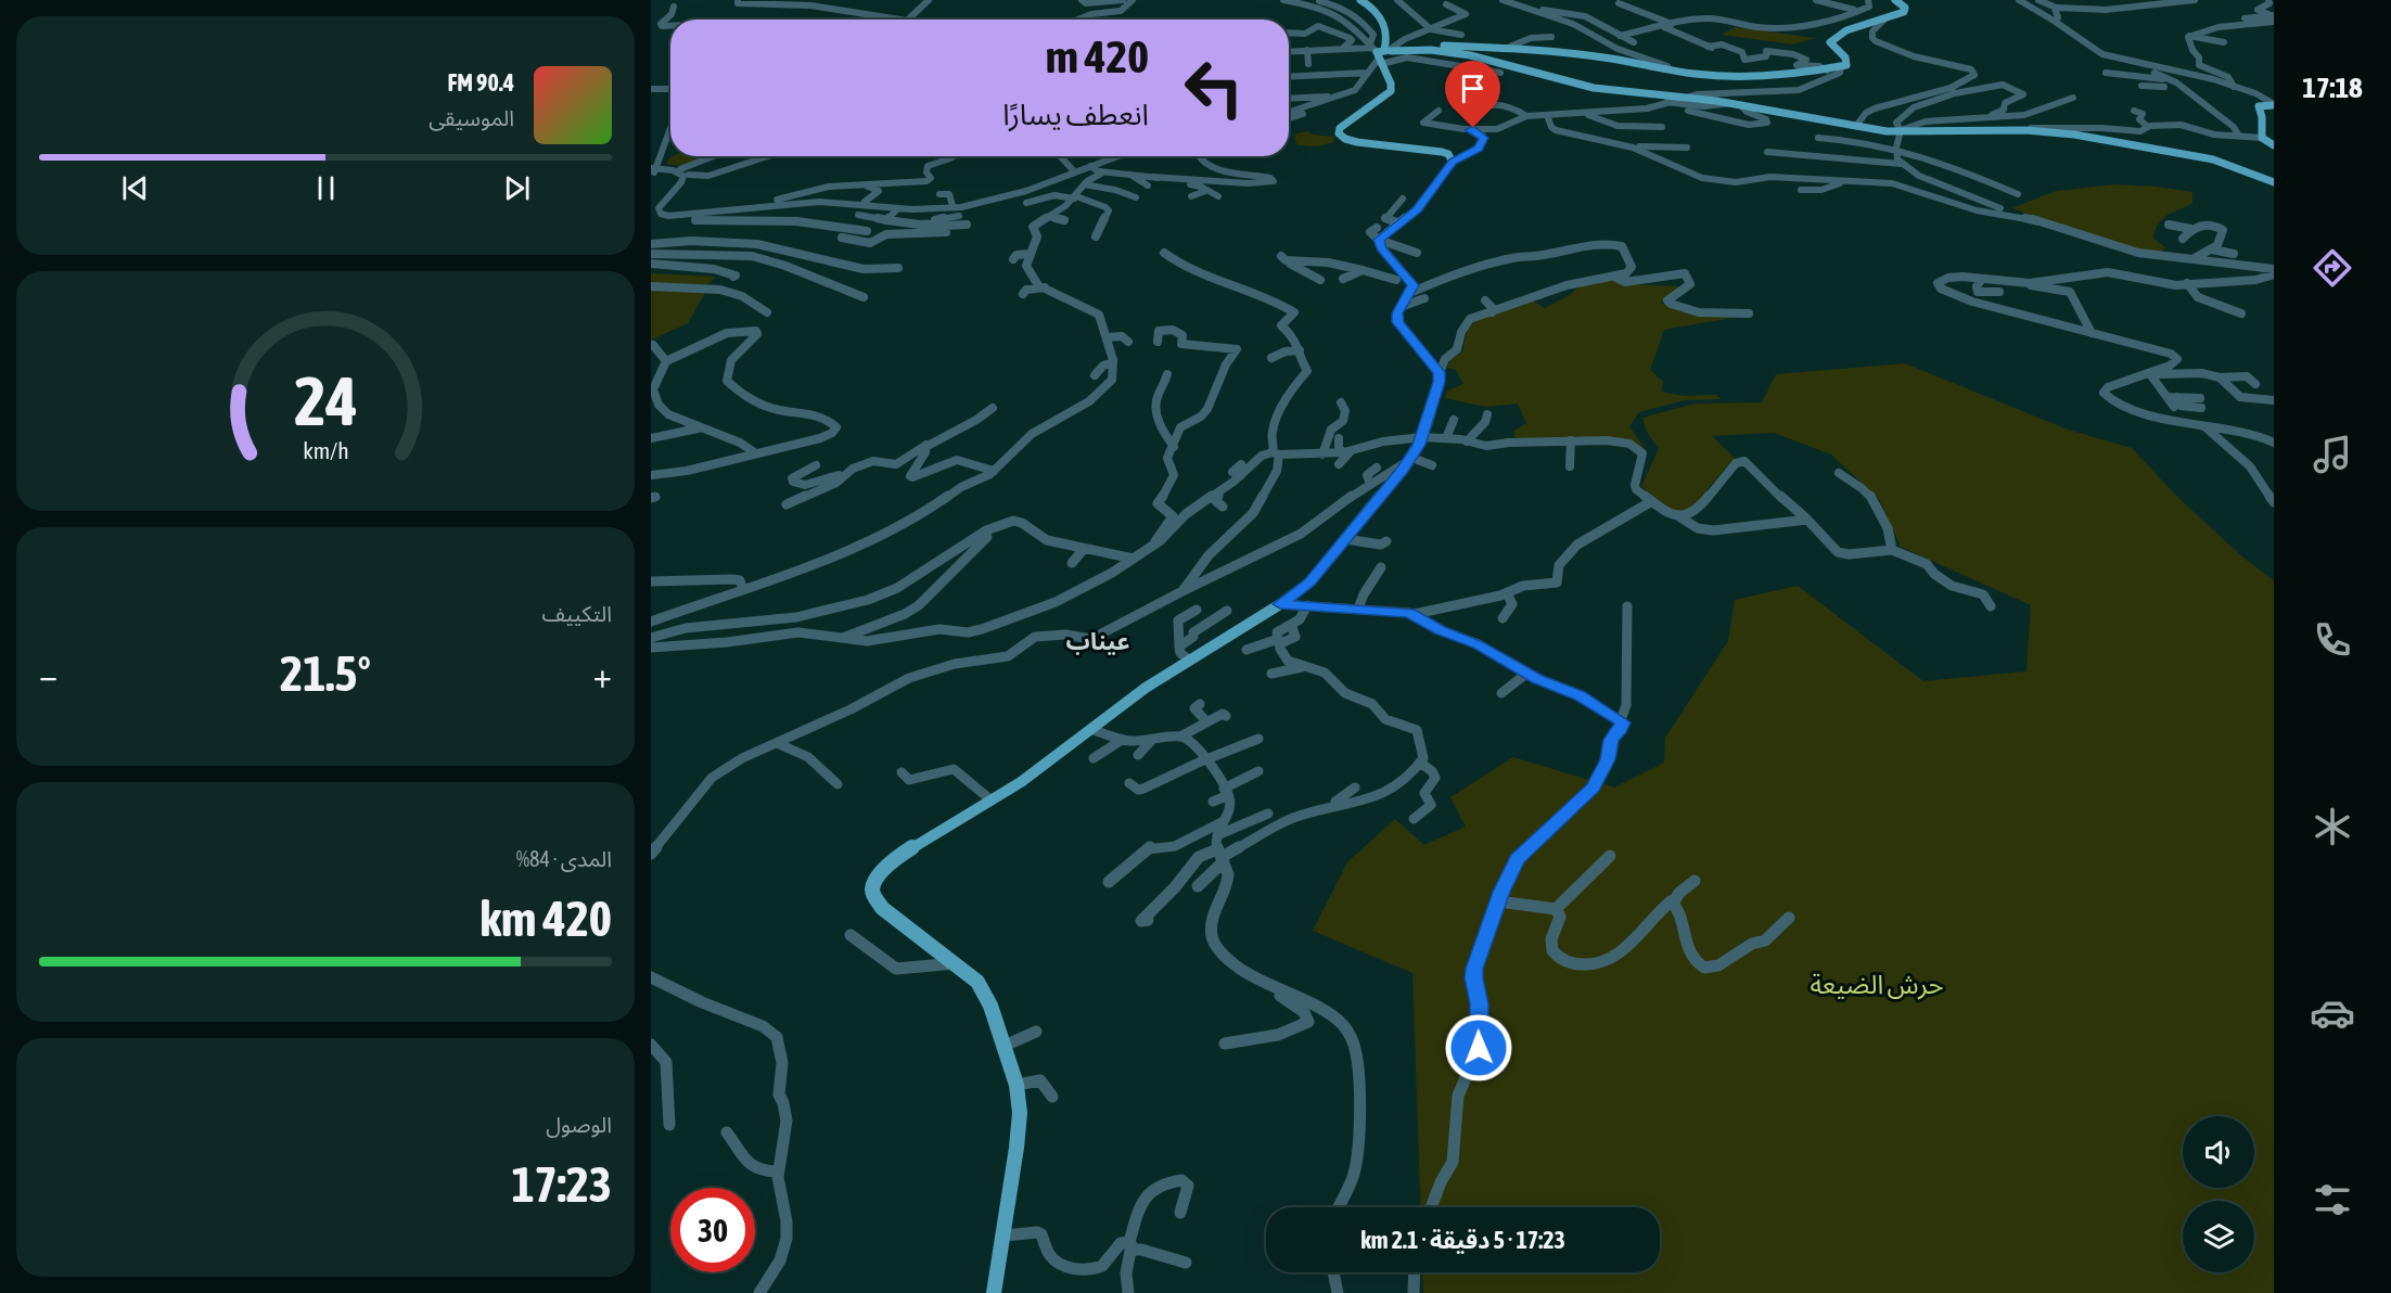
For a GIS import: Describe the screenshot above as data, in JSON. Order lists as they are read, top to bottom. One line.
{"districts":["عيناب"],"parks":["حرش الضيعة"],"page":{"tabs":"17:18","turn":["420 m","انعطف يسارًا"],"song":["90.4 FM","الموسيقى"],"tile":["التكييف",["المدى · 84%","420 km"],["الوصول","17:23"]],"heat":["−","21.5°","+"],"limit":"30","trip":"17:23 · 5 دقيقة · 2.1 km","gauge":["24","km/h"]}}
